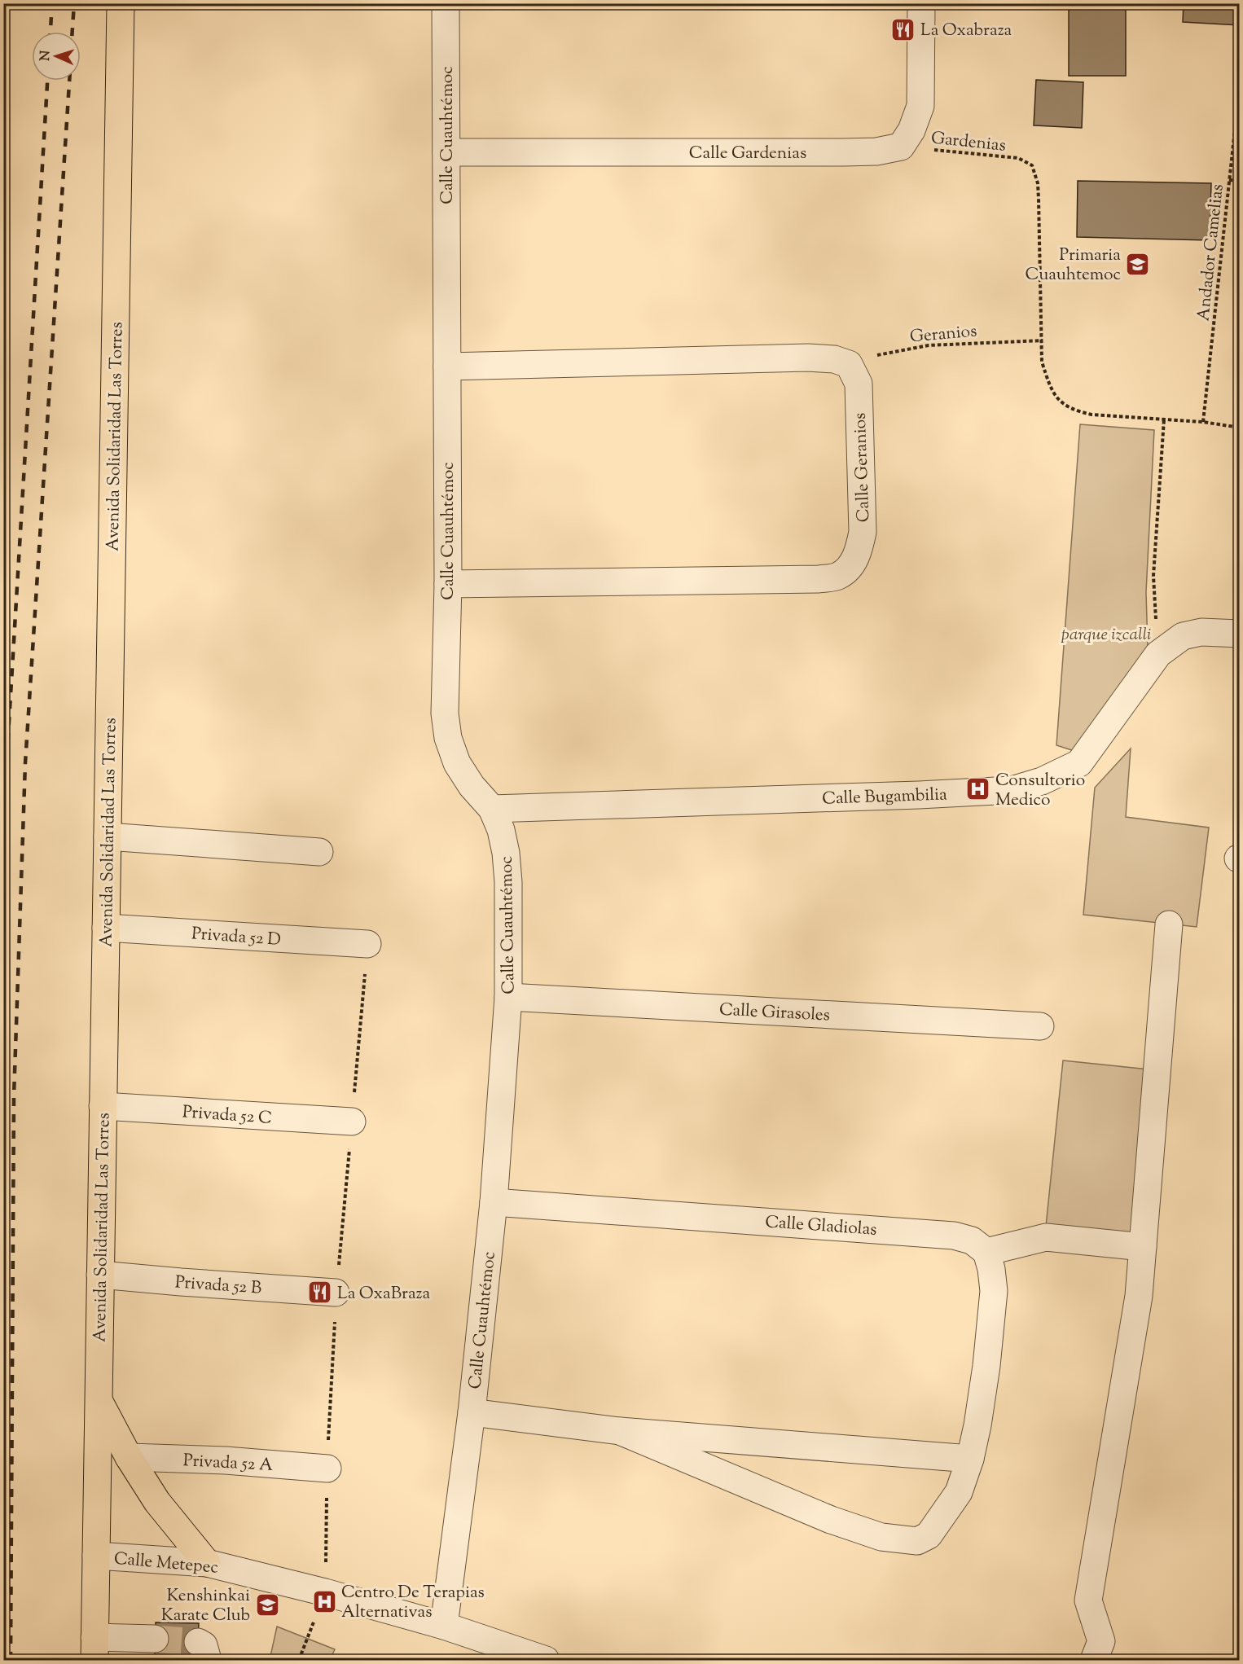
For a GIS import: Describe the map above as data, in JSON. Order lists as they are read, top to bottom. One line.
{"streets":{"main road":["Avenida Solidaridad Las Torres"],"street":["Calle Cuauhtémoc","Calle Gardenias","Calle Geranios","Calle Bugambilia","Privada 52 D","Calle Girasoles","Privada 52 C","Calle Gladiolas","Privada 52 B","Privada 52 A","Calle Metepec"],"path":["Gardenias","Andador Camelias","Geranios"]},"crossings":[["Calle Cuauhtémoc","Calle Gardenias"],["Calle Cuauhtémoc","Calle Geranios"],["Calle Cuauhtémoc","Calle Bugambilia"],["Calle Cuauhtémoc","Calle Girasoles"],["Calle Cuauhtémoc","Calle Gladiolas"],["Calle Cuauhtémoc","Calle Metepec"],["Gardenias","Calle Gardenias"],["Gardenias","Geranios"],["Geranios","Calle Geranios"],["Avenida Solidaridad Las Torres","Privada 52 D"],["Avenida Solidaridad Las Torres","Privada 52 C"],["Avenida Solidaridad Las Torres","Privada 52 B"],["Avenida Solidaridad Las Torres","Calle Metepec"]],"parks":["parque izcalli"],"places":{"restaurant":["La Oxabraza","La OxaBraza"],"school or university":["Primaria Cuauhtemoc","Kenshinkai Karate Club"],"hospital":["Consultorio Medico","Centro De Terapias Alternativas"]},"north":"left"}
